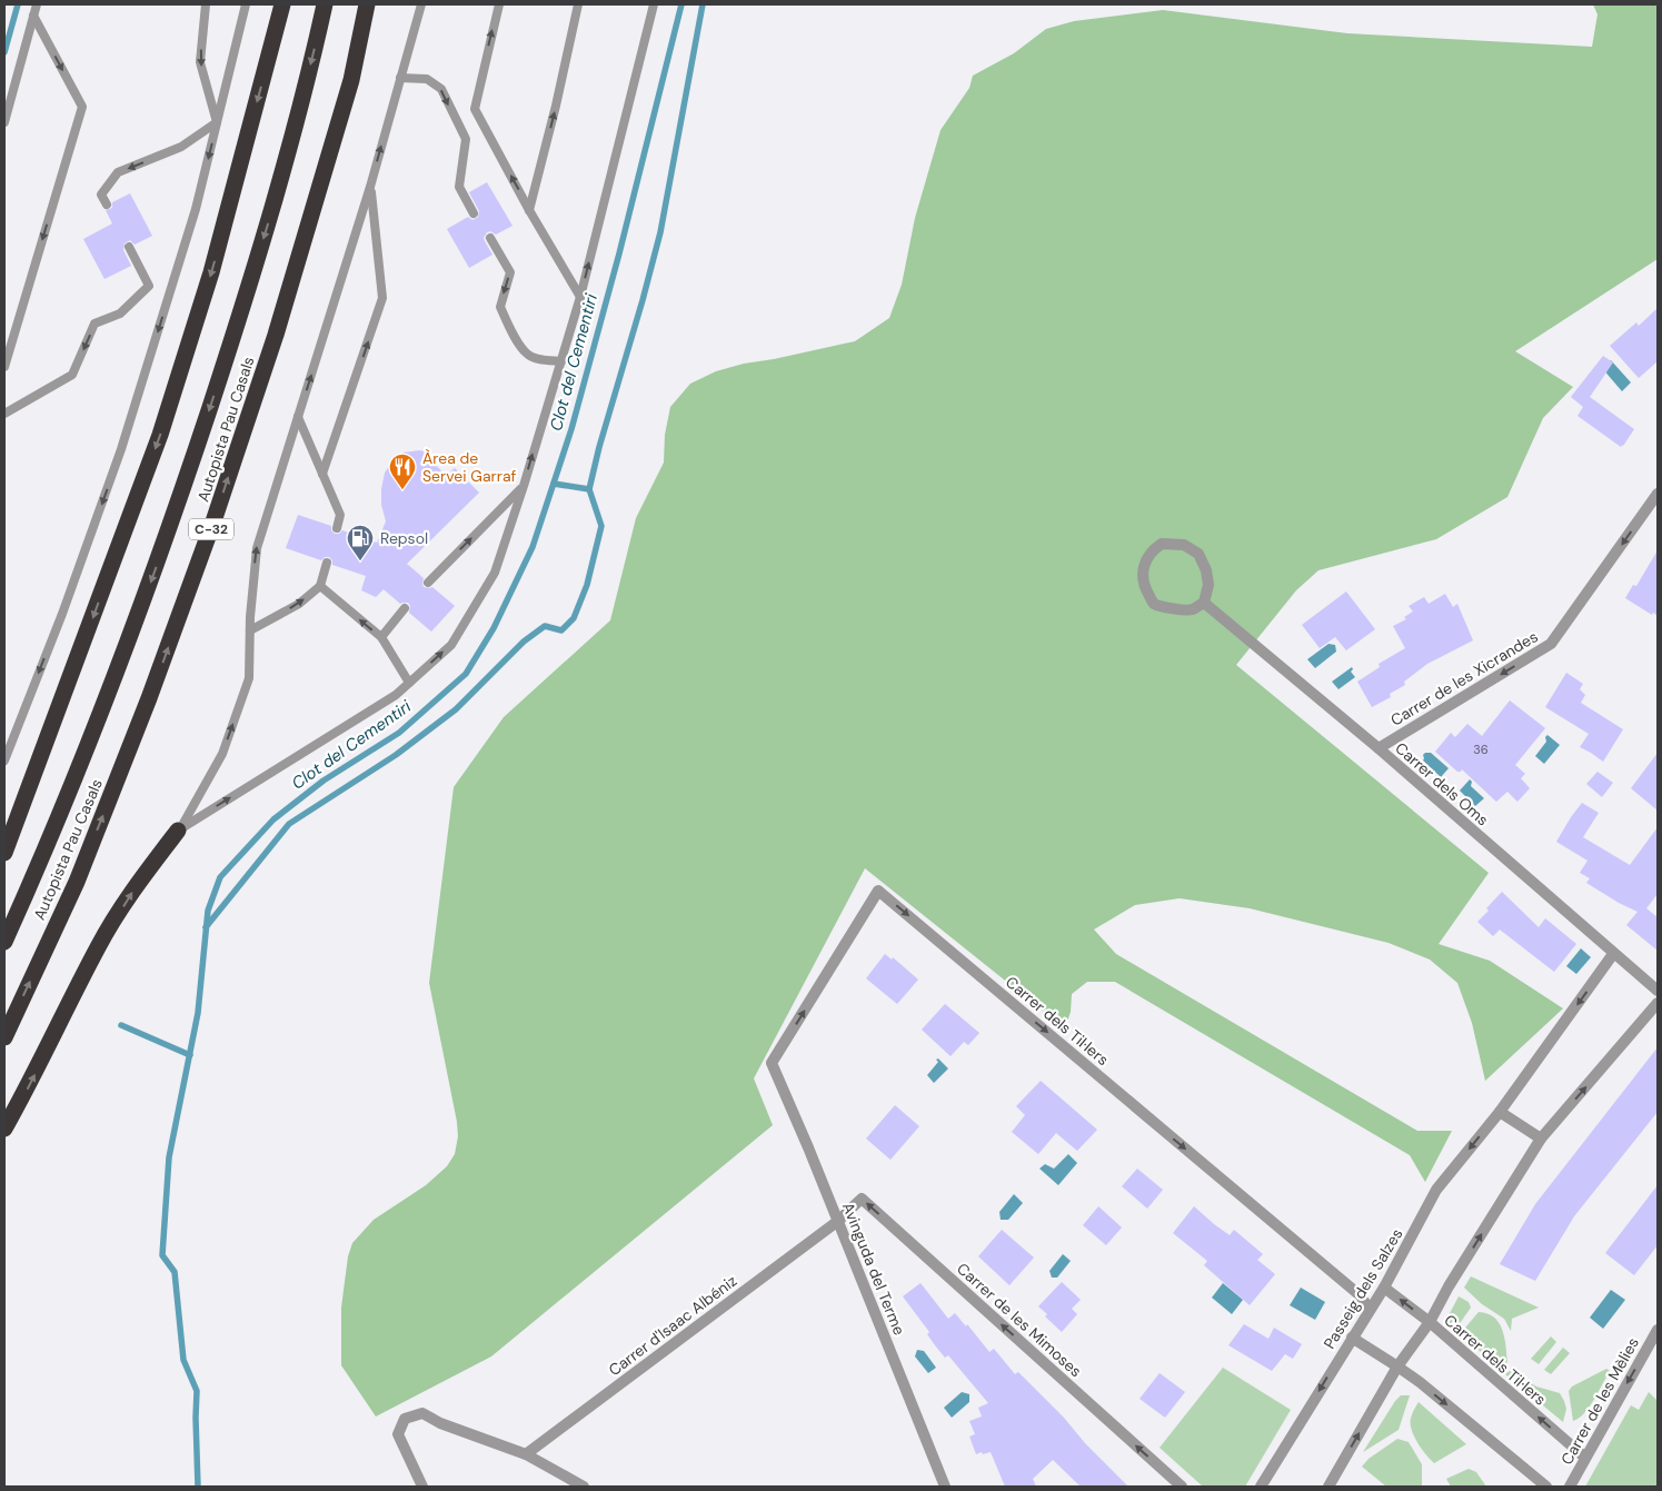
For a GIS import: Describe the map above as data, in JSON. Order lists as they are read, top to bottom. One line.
{"streets":{"highway":["Autopista Pau Casals","C-32"],"street":["Carrer de les Xicrandes","Carrer dels Oms","Carrer dels Til·lers","Avinguda del Terme","Passeig dels Salzes","Carrer de les Mimoses","Carrer d'Isaac Albéniz","Carrer de les Mèlies"]},"crossings":[["Carrer de les Xicrandes","Carrer dels Oms"],["Carrer dels Oms","Passeig dels Salzes"],["Carrer dels Til·lers","Avinguda del Terme"],["Carrer dels Til·lers","Passeig dels Salzes"],["Carrer dels Til·lers","Carrer de les Mèlies"],["Avinguda del Terme","Carrer de les Mimoses"],["Avinguda del Terme","Carrer d'Isaac Albéniz"],["Carrer de les Mimoses","Carrer d'Isaac Albéniz"]],"one_way":["Carrer de les Xicrandes","Carrer de les Mimoses","Carrer de les Mèlies"],"water":["Clot del Cementiri"],"places":{"restaurant":["Àrea de Servei Garraf"],"fuel station":["Repsol"]},"house_numbers":["36"]}
